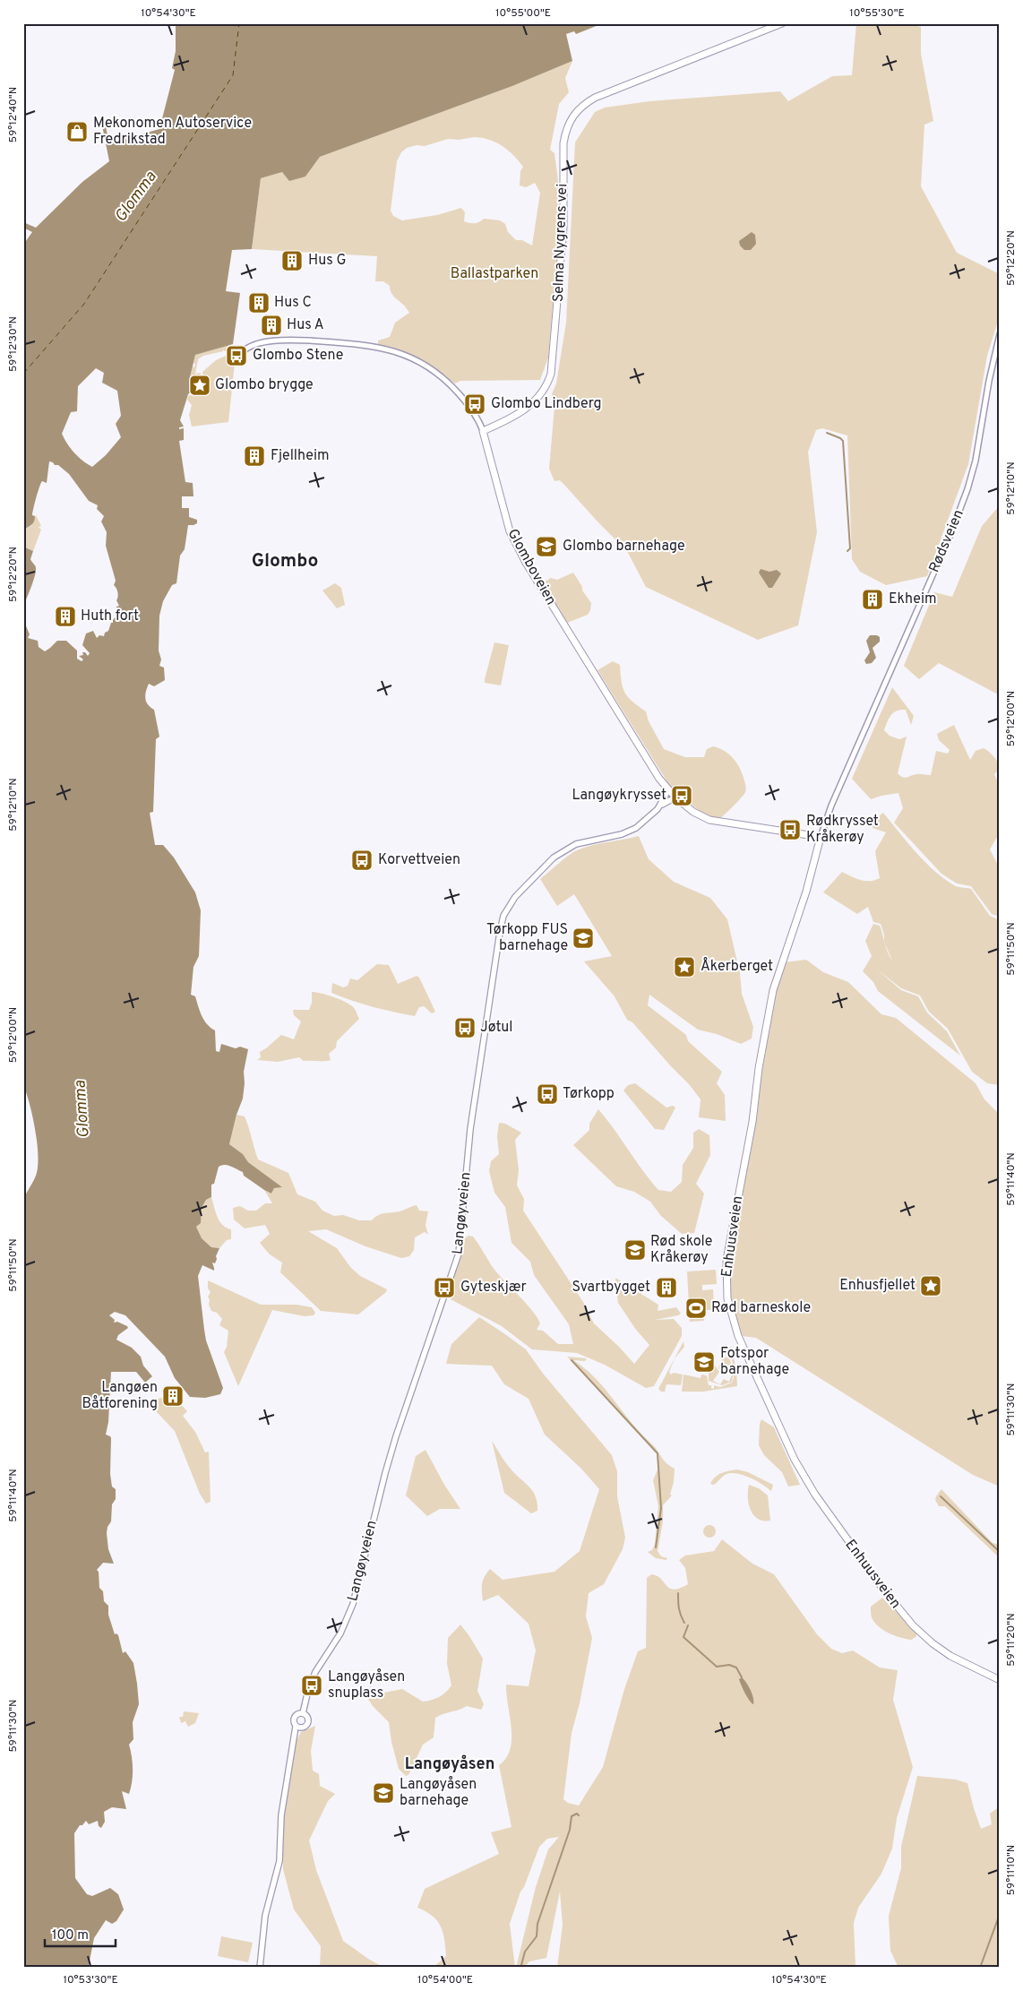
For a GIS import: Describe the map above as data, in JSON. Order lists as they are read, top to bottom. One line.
{"streets":{"main road":["Selma Nygrens vei","Glomboveien","Langøyveien","Enhuusveien"],"street":["Rødsveien"]},"crossings":[["Selma Nygrens vei","Glomboveien"],["Rødsveien","Glomboveien"],["Rødsveien","Enhuusveien"],["Glomboveien","Langøyveien"],["Glomboveien","Enhuusveien"]],"districts":["Glombo","Langøyåsen"],"water":["Glomma"],"parks":["Ballastparken"],"places":{"shop":["Mekonomen Autoservice Fredrikstad"],"building":["Hus G","Hus C","Hus A","Fjellheim","Ekheim","Huth fort","Svartbygget","Langøen Båtforening"],"bus stop":["Glombo Stene","Glombo Lindberg","Langøykrysset","Rødkrysset Kråkerøy","Korvettveien","Jøtul","Tørkopp","Gyteskjær","Langøyåsen snuplass"],"place":["Glombo brygge","Åkerberget","Enhusfjellet"],"school or university":["Glombo barnehage","Tørkopp FUS barnehage","Rød skole Kråkerøy","Fotspor barnehage","Langøyåsen barnehage"],"sports":["Rød barneskole"]},"scale_bar":"100 m","coordinates":["10°54'30\"E","10°55'00\"E","10°55'30\"E","59°12'40\"N","59°12'20\"N","59°12'30\"N","59°12'10\"N","59°12'00\"N","59°11'50\"N","59°11'40\"N","59°11'30\"N","59°11'20\"N","59°11'10\"N","10°53'30\"E","10°54'00\"E"]}
